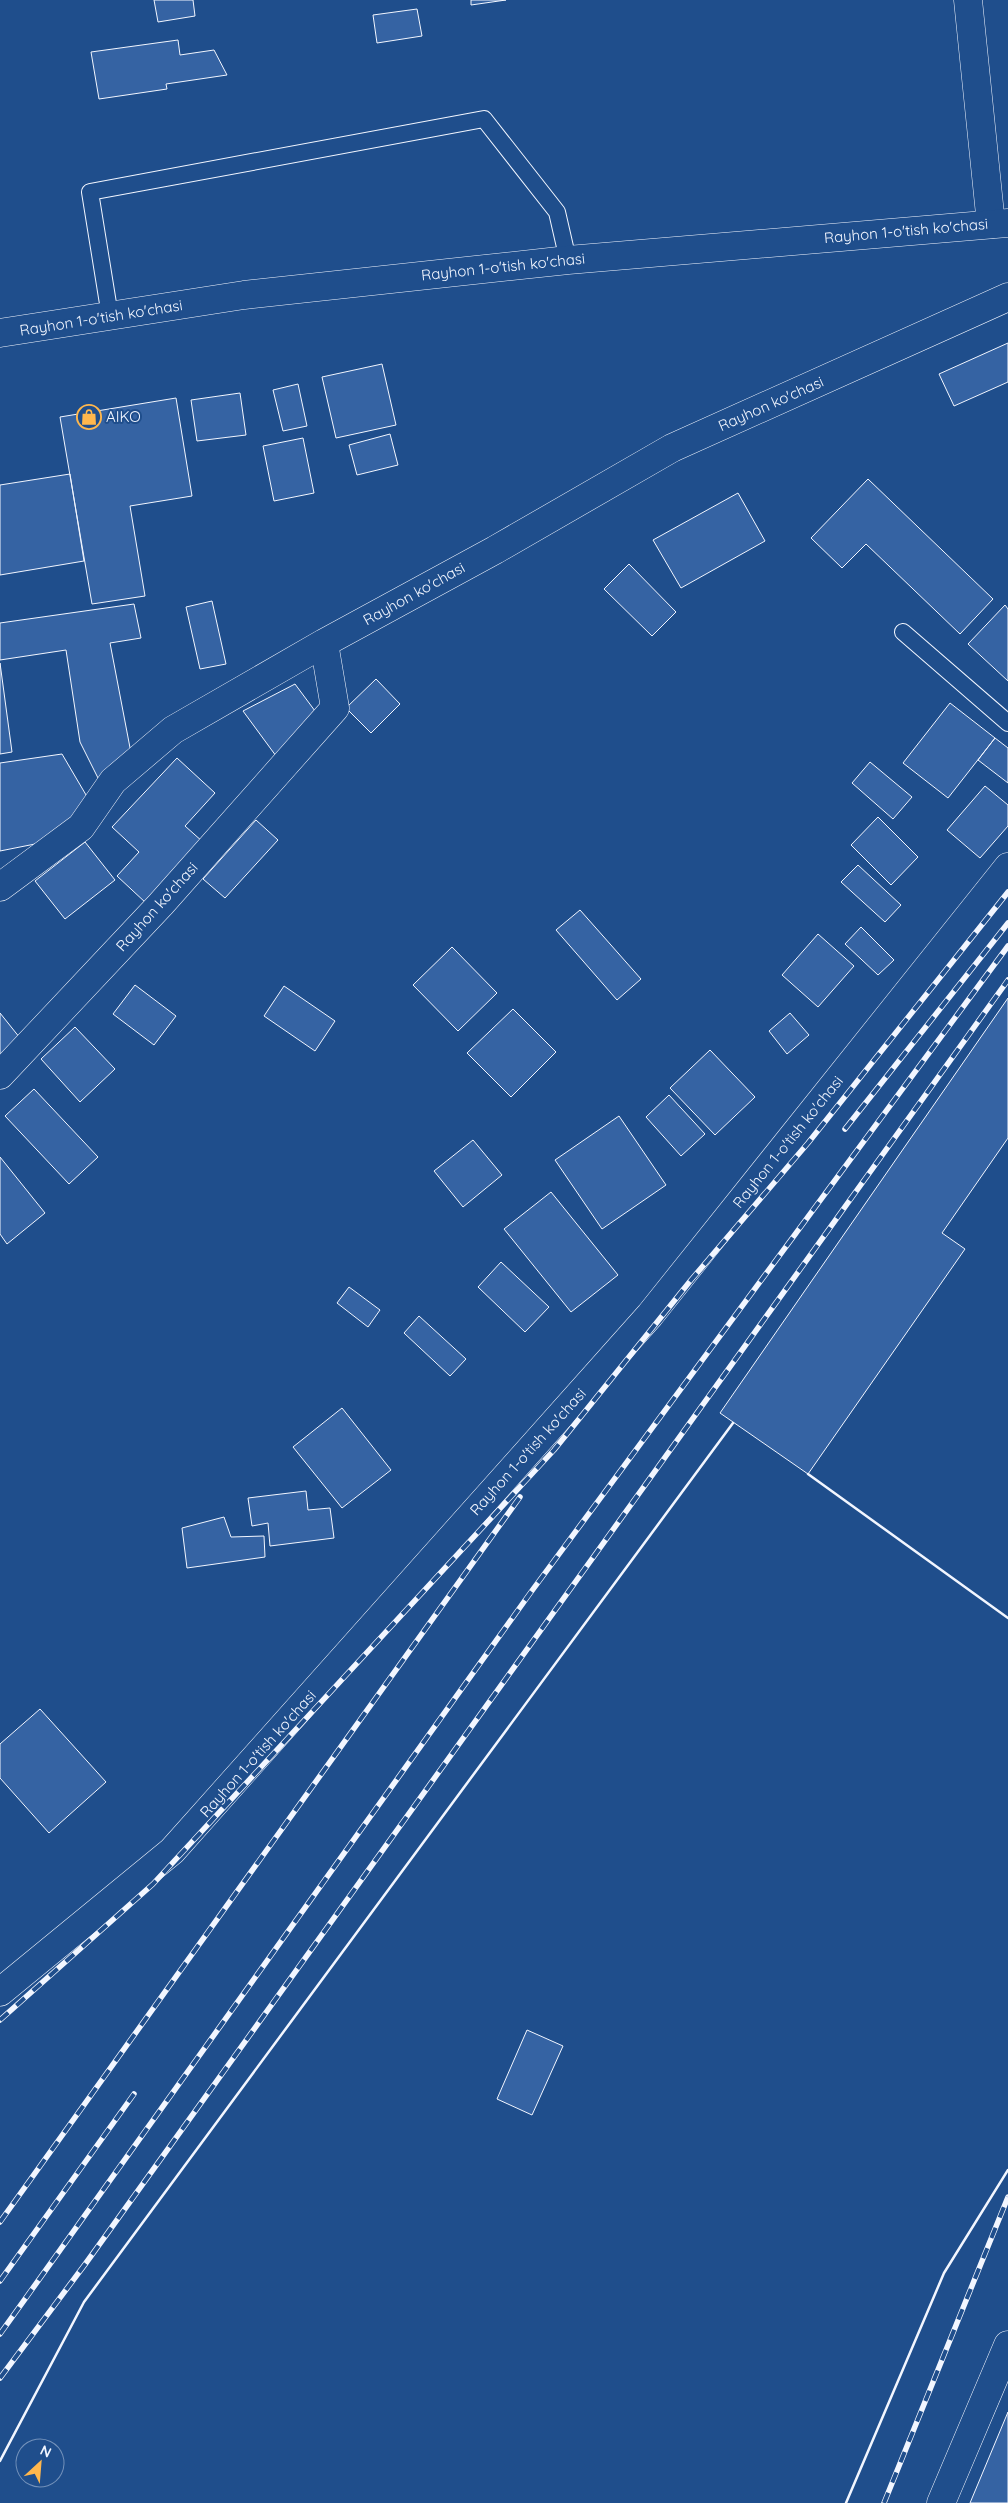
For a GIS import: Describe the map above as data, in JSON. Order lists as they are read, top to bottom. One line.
{"streets":{"street":["Rayhon 1-o'tish ko'chasi","Rayhon ko'chasi"]},"places":{"shop":["AIKO"]},"north":"top right"}
